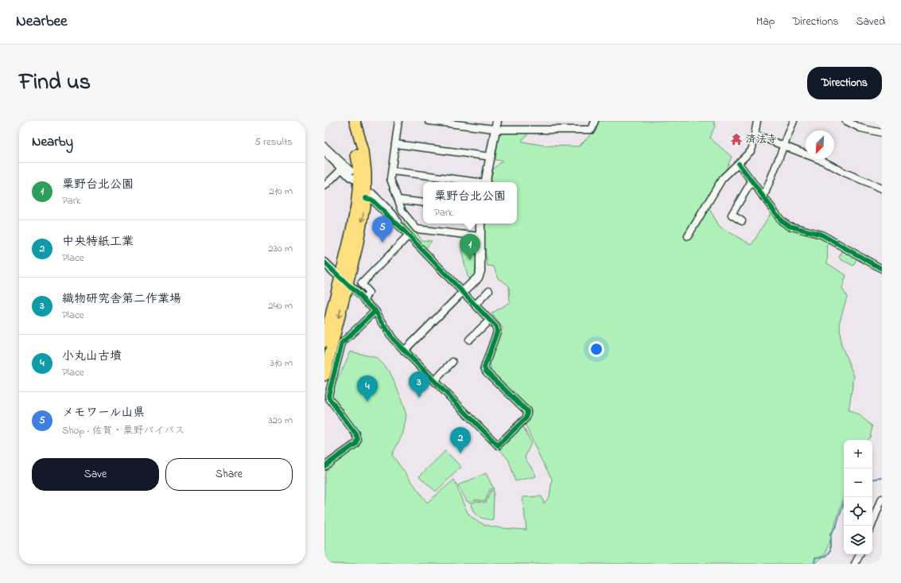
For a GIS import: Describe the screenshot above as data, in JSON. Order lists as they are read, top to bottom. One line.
{"places":{"temple":["済法寺"]},"north":"bottom left","page":{"header":"Nearbee","nav":["Map","Directions","Saved"],"title":"Find us","buttons":["Directions",["Save","Share"]],"heading":["Nearby","5 results"],"list":[{"mark":"1","name":"粟野台北公園","note":"Park","value":"210 m"},{"mark":"2","name":"中央特紙工業","note":"Place","value":"230 m"},{"mark":"3","name":"織物研究舎第二作業場","note":"Place","value":"240 m"},{"mark":"4","name":"小丸山古墳","note":"Place","value":"310 m"},{"mark":"5","name":"メモワール山県","note":"Shop · 佐賀・粟野バイパス","value":"320 m"}],"popup":["粟野台北公園","Park"],"pins":["5","1","3","4","2"],"map_buttons":["+","−"]}}
